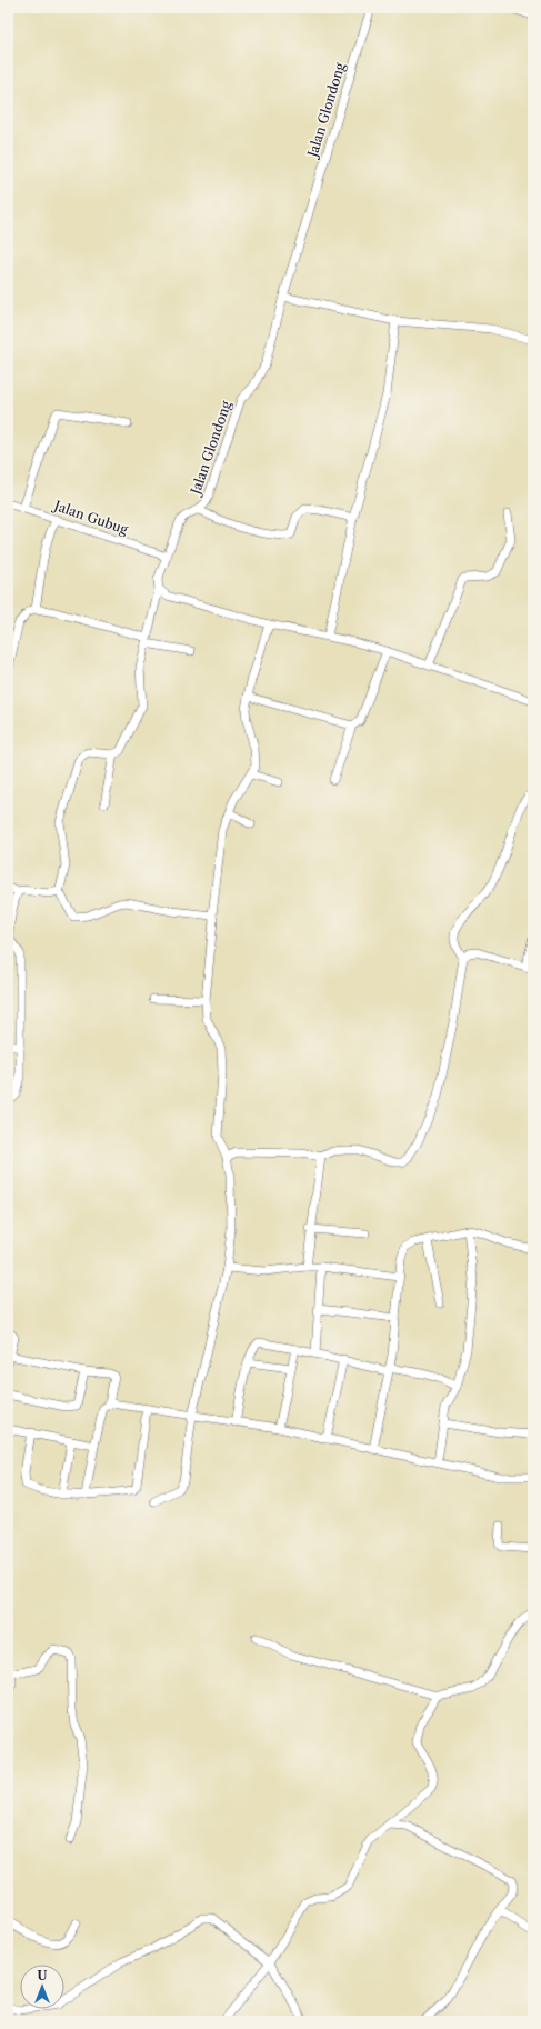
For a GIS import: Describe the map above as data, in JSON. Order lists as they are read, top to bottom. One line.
{"streets":{"street":["Jalan Glondong","Jalan Gubug"]},"crossings":[["Jalan Glondong","Jalan Gubug"]],"north":"top"}
